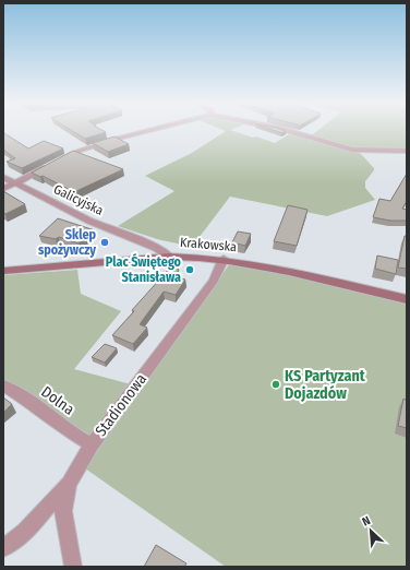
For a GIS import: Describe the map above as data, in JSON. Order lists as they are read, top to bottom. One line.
{"streets":{"street":["Galicyjska","Krakowska","Dolna","Stadionowa"]},"crossings":[["Galicyjska","Krakowska"],["Krakowska","Stadionowa"],["Dolna","Stadionowa"]],"places":["Sklep spożywczy","Plac Świętego Stanisława","KS Partyzant Dojazdów"],"north":"top left"}
